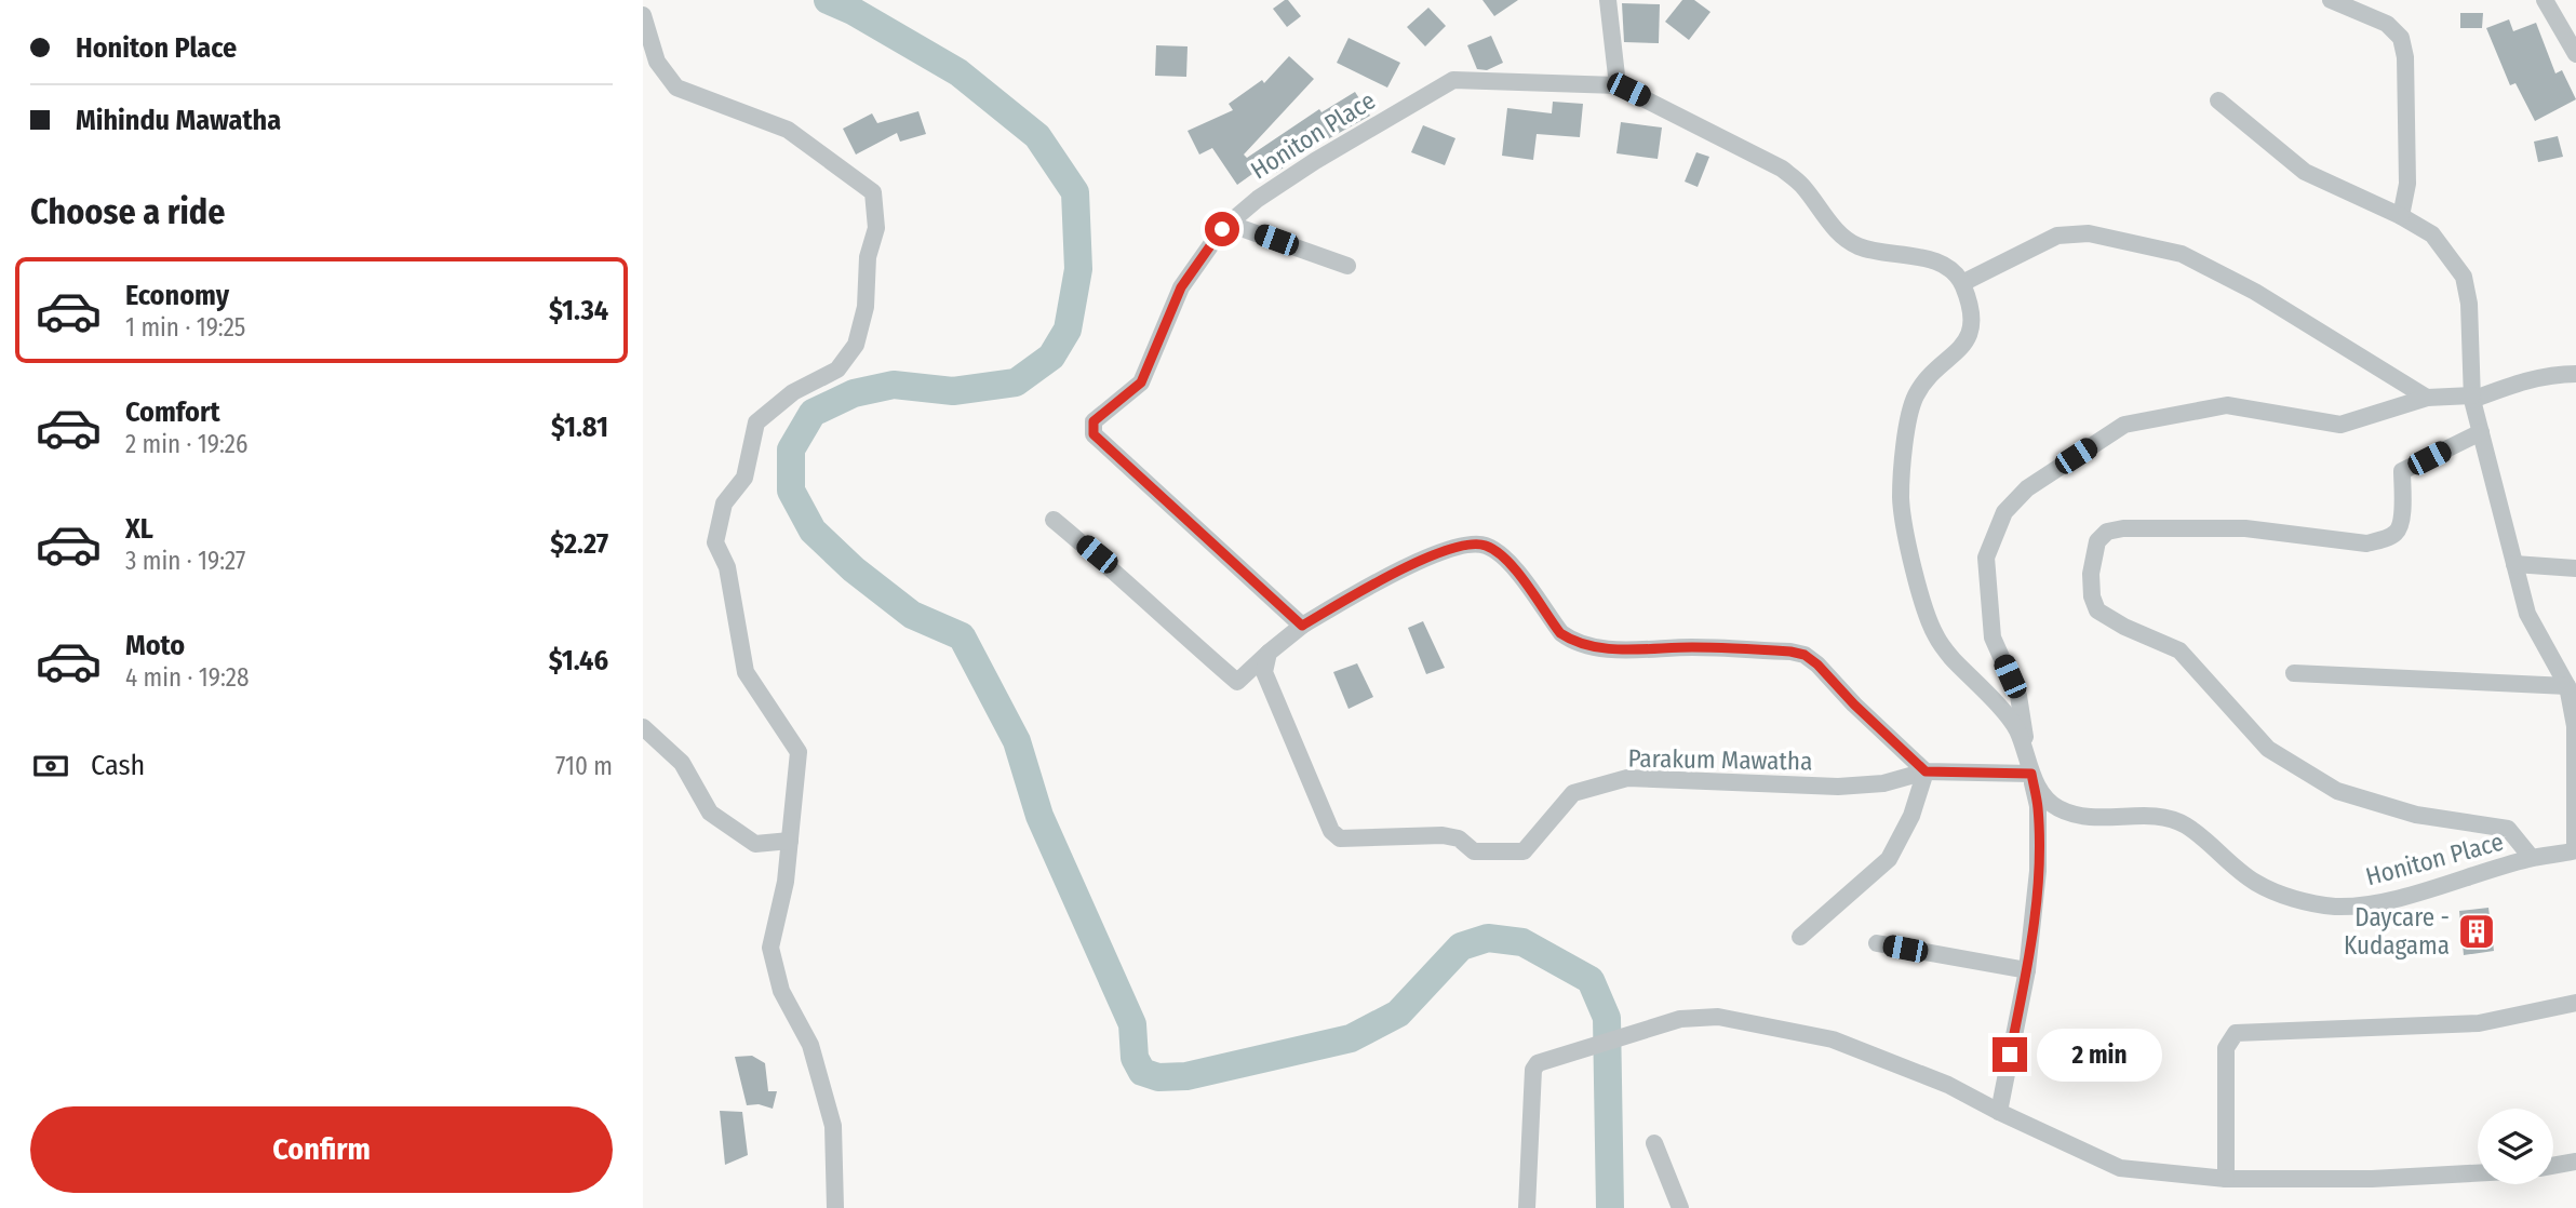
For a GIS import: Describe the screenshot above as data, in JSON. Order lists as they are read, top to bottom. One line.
{"streets":{"street":["Honiton Place","Parakum Mawatha"]},"places":{"building":["Daycare - Kudagama"]},"page":{"banner":["Honiton Place","Mihindu Mawatha"],"heading":"Choose a ride","list":[{"name":"Economy","note":"1 min · 19:25","value":"$1.34"},{"name":"Comfort","note":"2 min · 19:26","value":"$1.81"},{"name":"XL","note":"3 min · 19:27","value":"$2.27"},{"name":"Moto","note":"4 min · 19:28","value":"$1.46"}],"pay":["Cash","710 m"],"bubble":"2 min","buttons":"Confirm"}}
